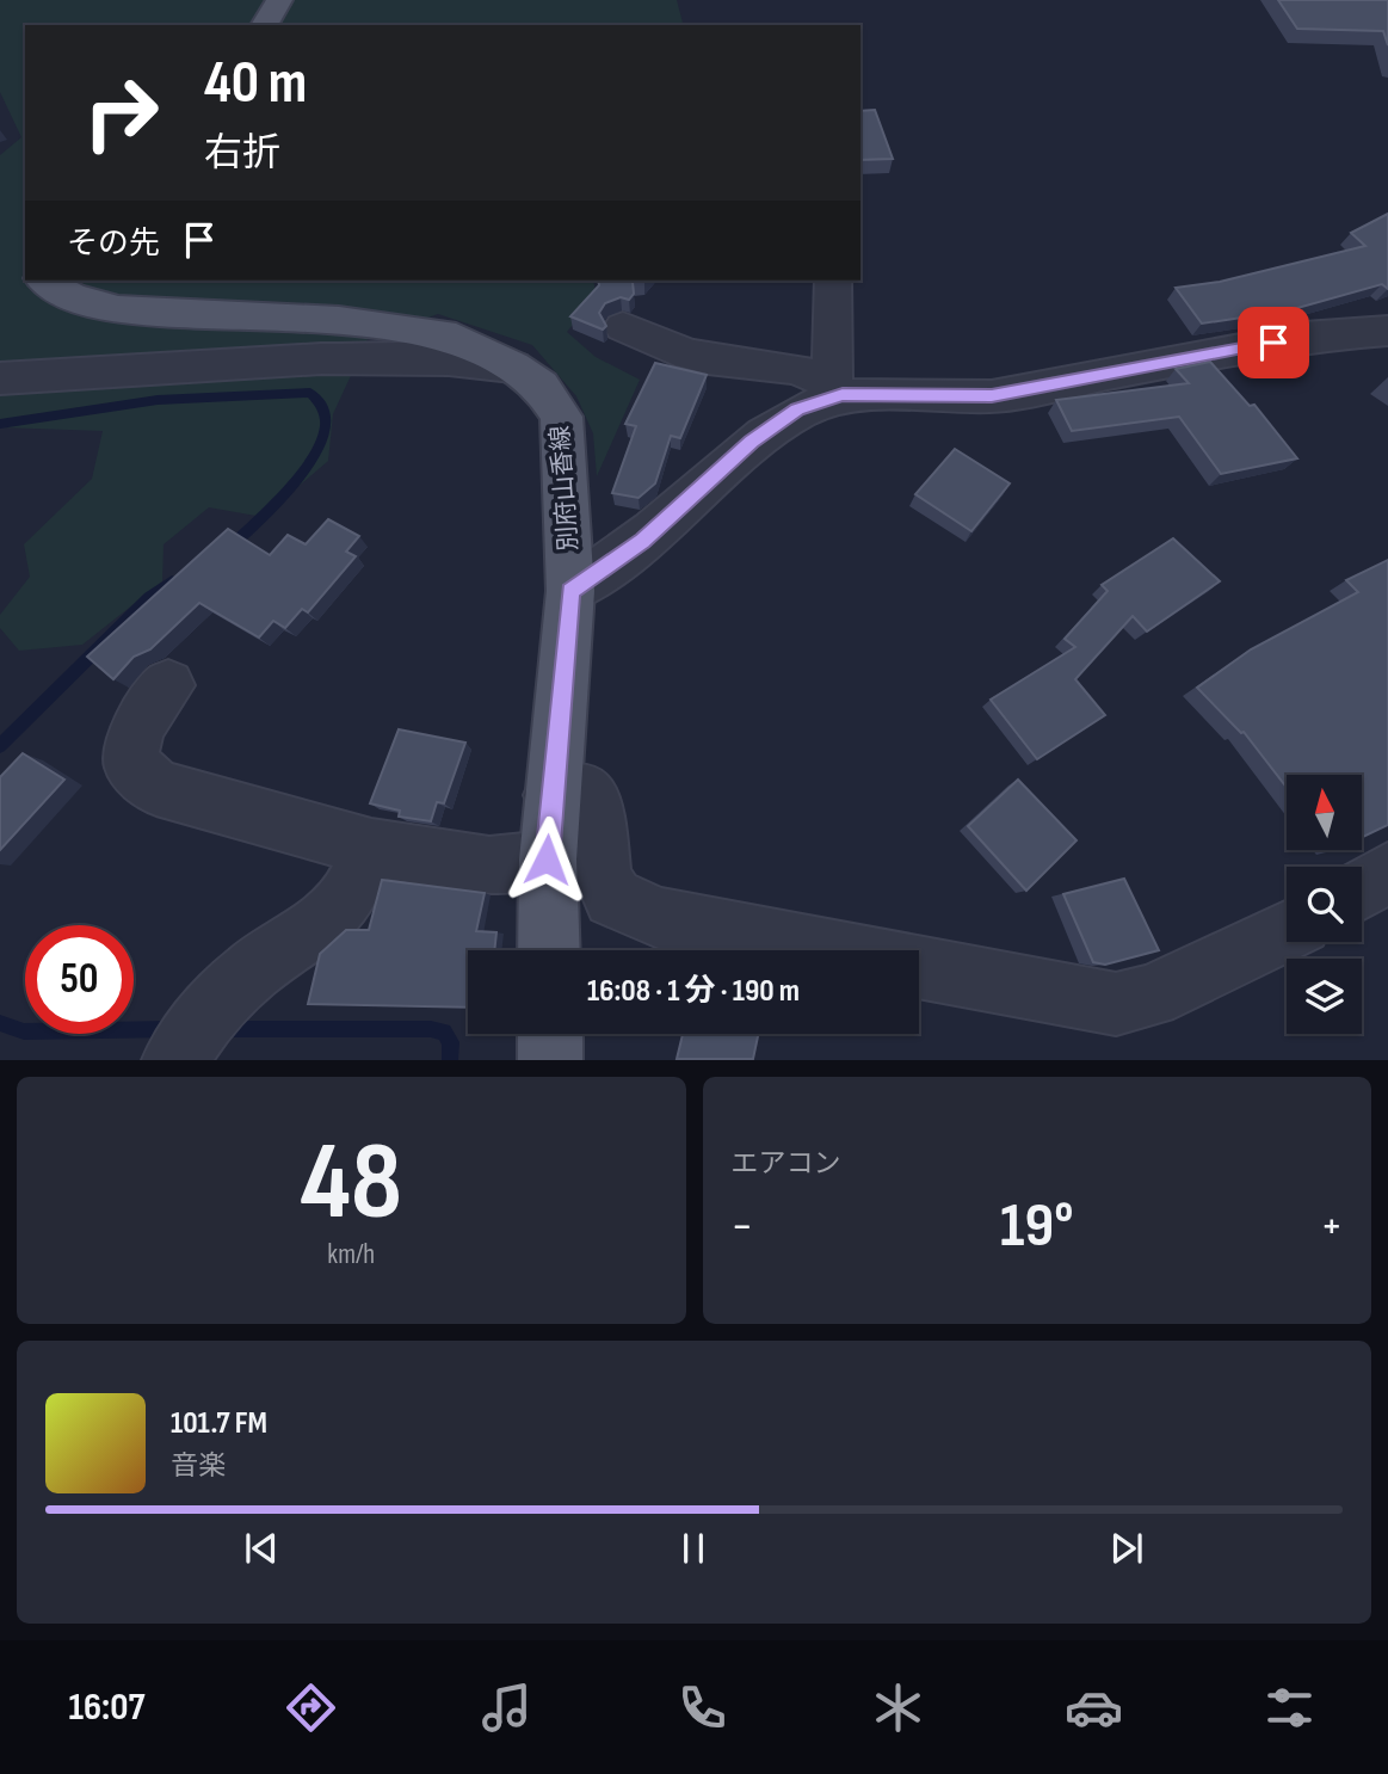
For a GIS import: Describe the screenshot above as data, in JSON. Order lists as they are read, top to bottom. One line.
{"streets":{"main road":["別府山香線"]},"north":"top","page":{"turn":["40 m","右折"],"then":"その先","limit":"50","trip":"16:08 · 1 分 · 190 m","tile":[["48","km/h"],"エアコン"],"heat":["−","19°","+"],"song":["101.7 FM","音楽"],"tabs":"16:07"}}
